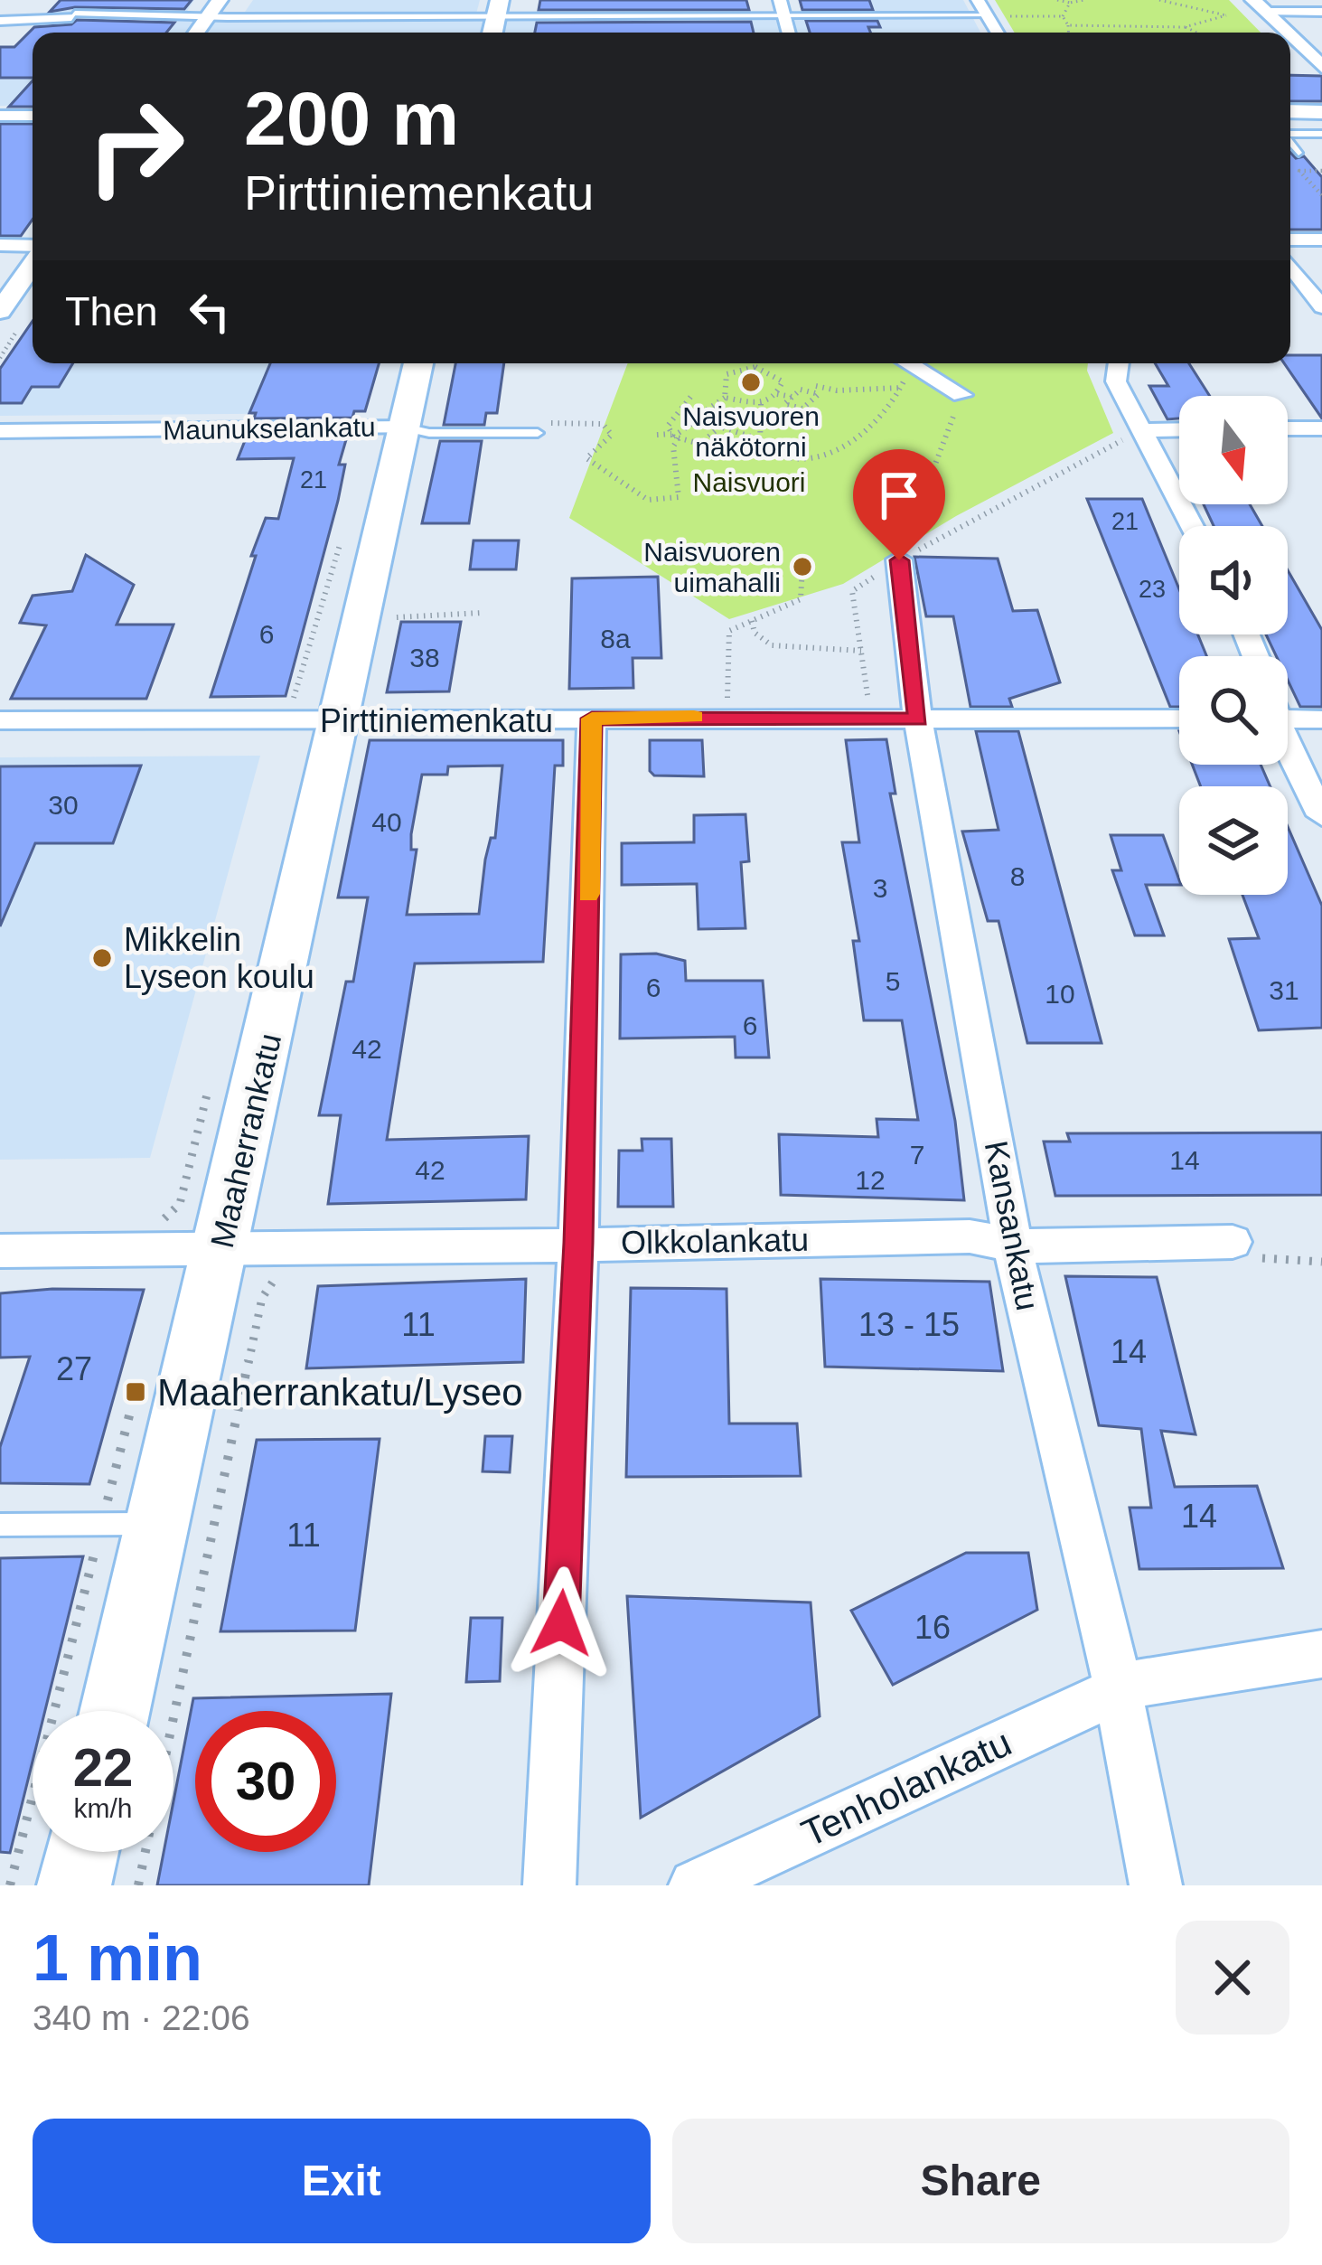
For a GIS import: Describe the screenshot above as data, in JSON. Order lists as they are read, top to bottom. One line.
{"streets":{"main road":["Maaherrankatu"],"street":["Maunukselankatu","Pirttiniemenkatu","Kansankatu","Olkkolankatu","Tenholankatu"]},"crossings":[["Maunukselankatu","Maaherrankatu"],["Pirttiniemenkatu","Maaherrankatu"],["Pirttiniemenkatu","Kansankatu"],["Maaherrankatu","Olkkolankatu"],["Kansankatu","Olkkolankatu"],["Kansankatu","Tenholankatu"]],"parks":["Naisvuori"],"places":{"other":["Naisvuoren näkötorni","Naisvuoren uimahalli","Mikkelin Lyseon koulu"],"transit":["Maaherrankatu/Lyseo"]},"house_numbers":["21","21","23","6","8a","38","30","40","8","3","5","6","31","10","6","42","7","14","42","12","11","13 - 15","14","27","14","11","16"],"north":"bottom","page":{"turn":["200 m","Pirttiniemenkatu"],"then":"Then","speed":"22 km/h","limit":"30","heading":["1 min","340 m · 22:06"],"buttons":["Exit","Share"]}}
